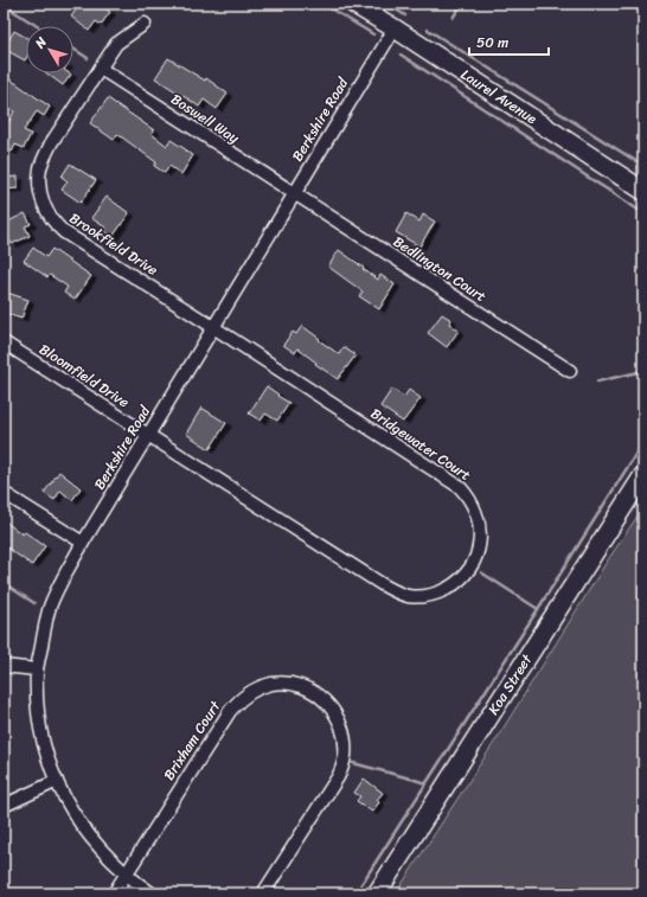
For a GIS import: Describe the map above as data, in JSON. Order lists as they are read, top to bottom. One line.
{"streets":{"main road":["Laurel Avenue","Koa Street"],"street":["Boswell Way","Berkshire Road","Brookfield Drive","Bedlington Court","Bloomfield Drive","Bridgewater Court","Brixham Court"]},"crossings":[["Laurel Avenue","Berkshire Road"],["Boswell Way","Berkshire Road"],["Boswell Way","Brookfield Drive"],["Boswell Way","Bedlington Court"],["Berkshire Road","Brookfield Drive"],["Berkshire Road","Bedlington Court"],["Berkshire Road","Bloomfield Drive"],["Berkshire Road","Bridgewater Court"],["Berkshire Road","Brixham Court"],["Brookfield Drive","Bridgewater Court"],["Bloomfield Drive","Bridgewater Court"]],"scale_bar":"50 m","north":"top left"}
